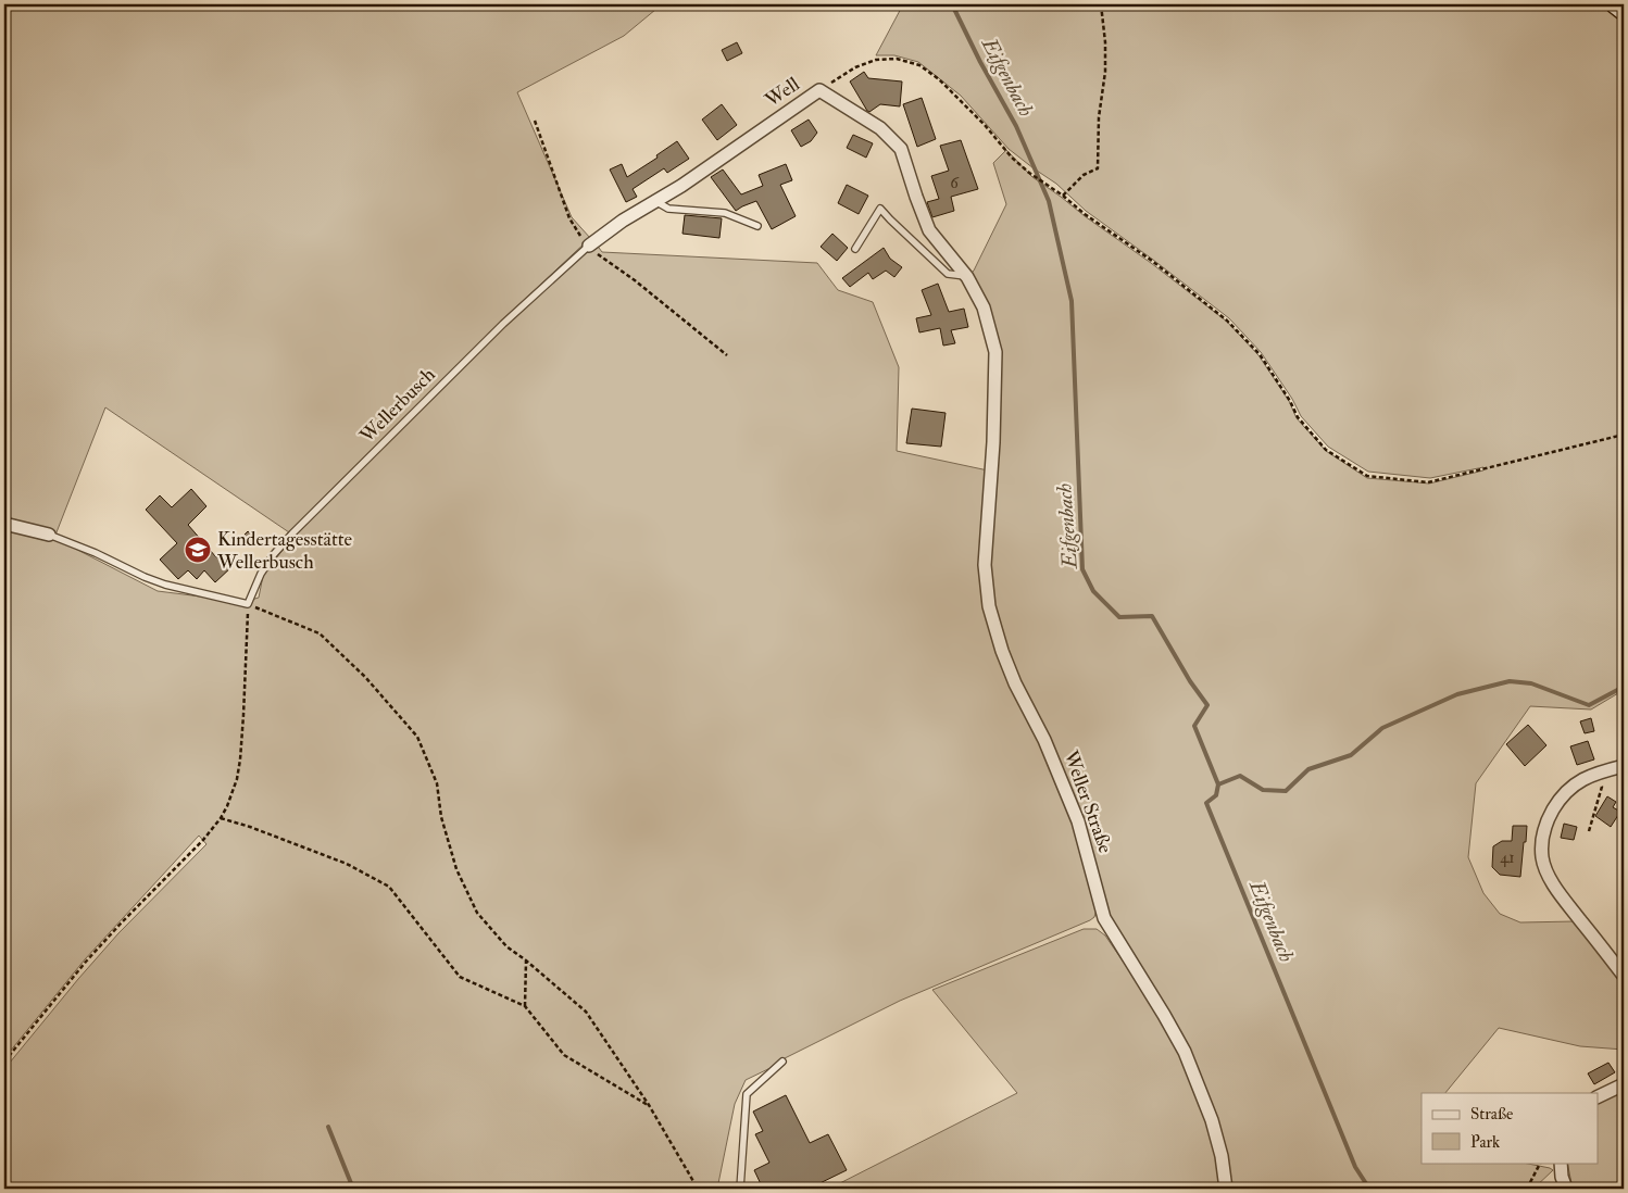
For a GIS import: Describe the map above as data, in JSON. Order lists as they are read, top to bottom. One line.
{"streets":{"street":["Well","Weller Straße"],"lane":["Wellerbusch"]},"crossings":[["Well","Wellerbusch"],["Well","Weller Straße"]],"water":["Eifgenbach"],"places":{"school or university":["Kindertagesstätte Wellerbusch"]},"house_numbers":["6","41"],"legend":["Straße","Park"]}
